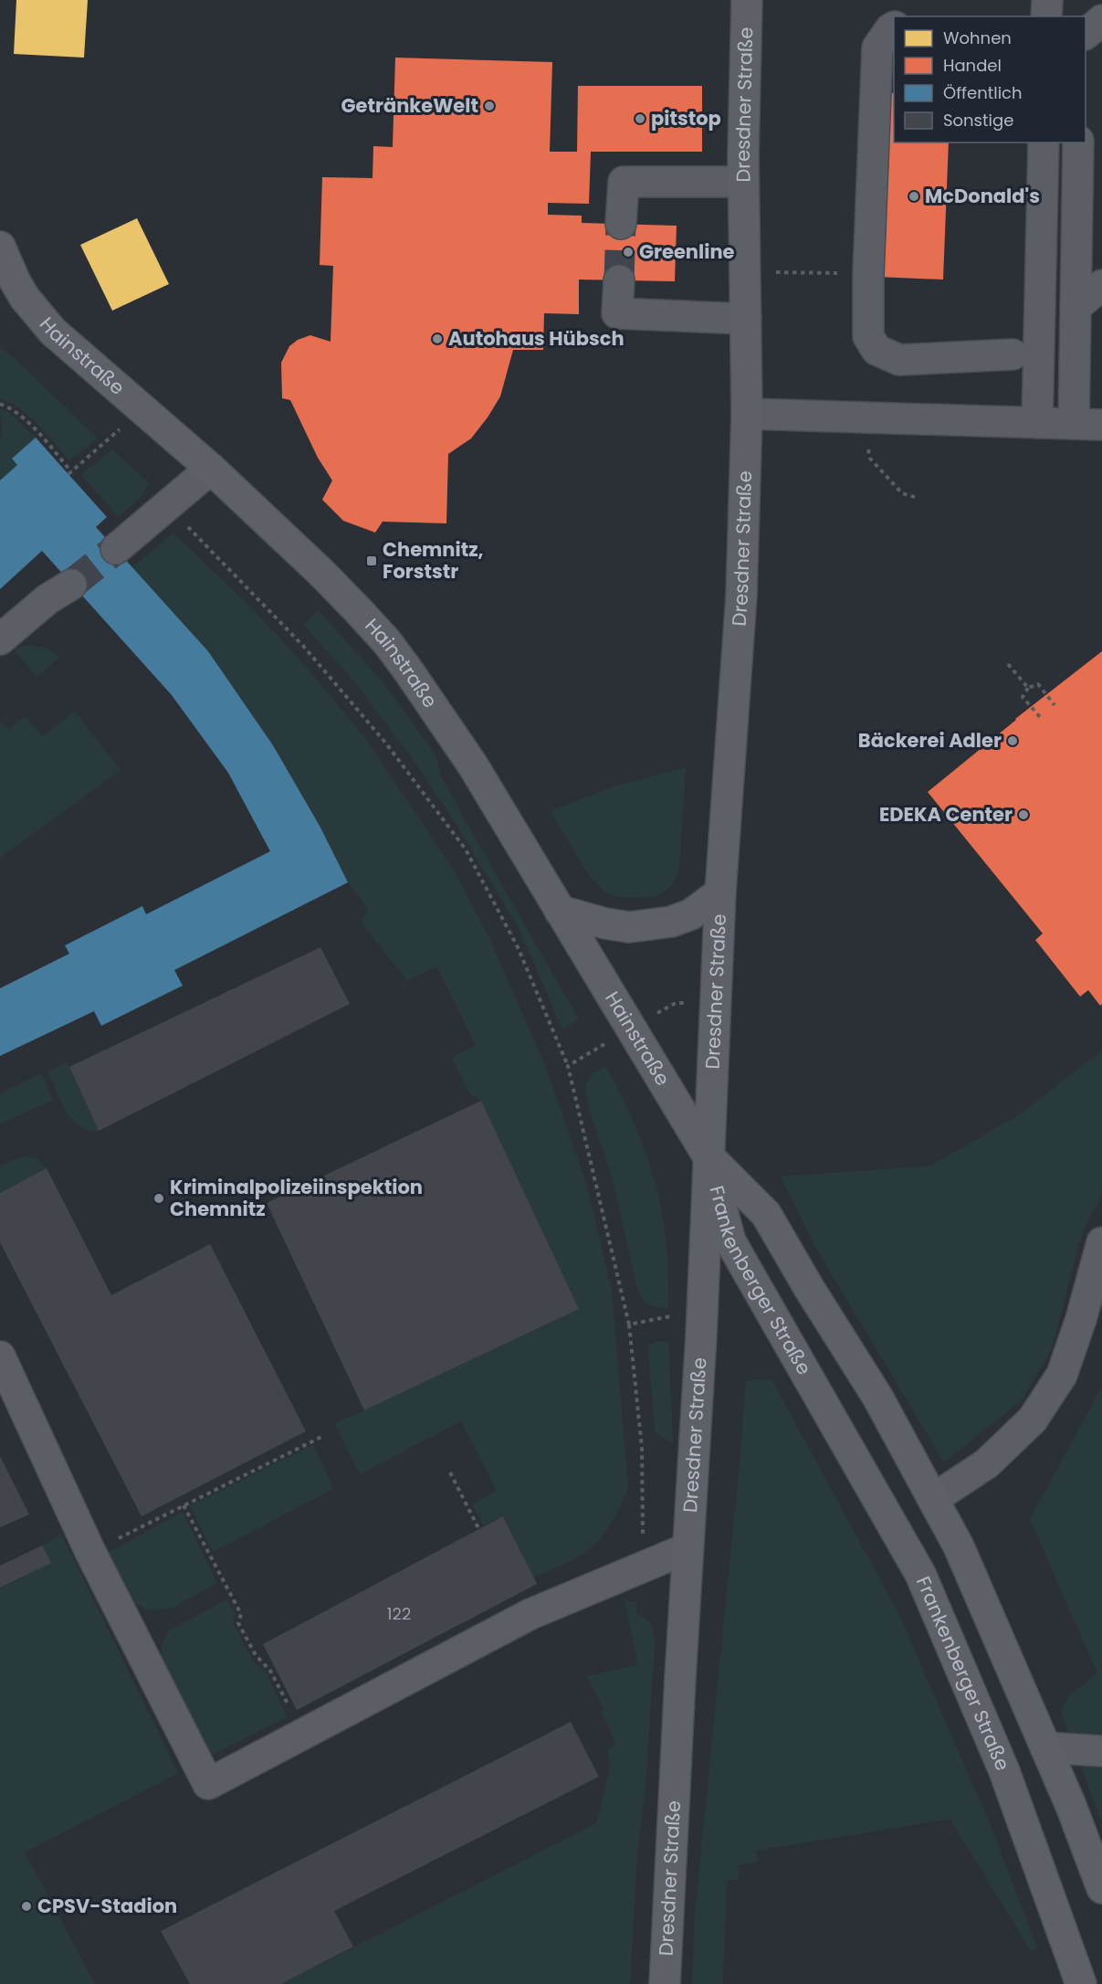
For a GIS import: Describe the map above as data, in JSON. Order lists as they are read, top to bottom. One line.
{"streets":{"main road":["Dresdner Straße","Hainstraße","Frankenberger Straße"]},"crossings":[["Dresdner Straße","Hainstraße"],["Dresdner Straße","Frankenberger Straße"],["Hainstraße","Frankenberger Straße"]],"places":{"other":["GetränkeWelt","pitstop","McDonald's","Greenline","Autohaus Hübsch","Bäckerei Adler","EDEKA Center","Kriminalpolizeiinspektion Chemnitz","CPSV-Stadion"],"transit":["Chemnitz, Forststr"]},"house_numbers":["122"],"legend":["Wohnen","Handel","Öffentlich","Sonstige"]}
